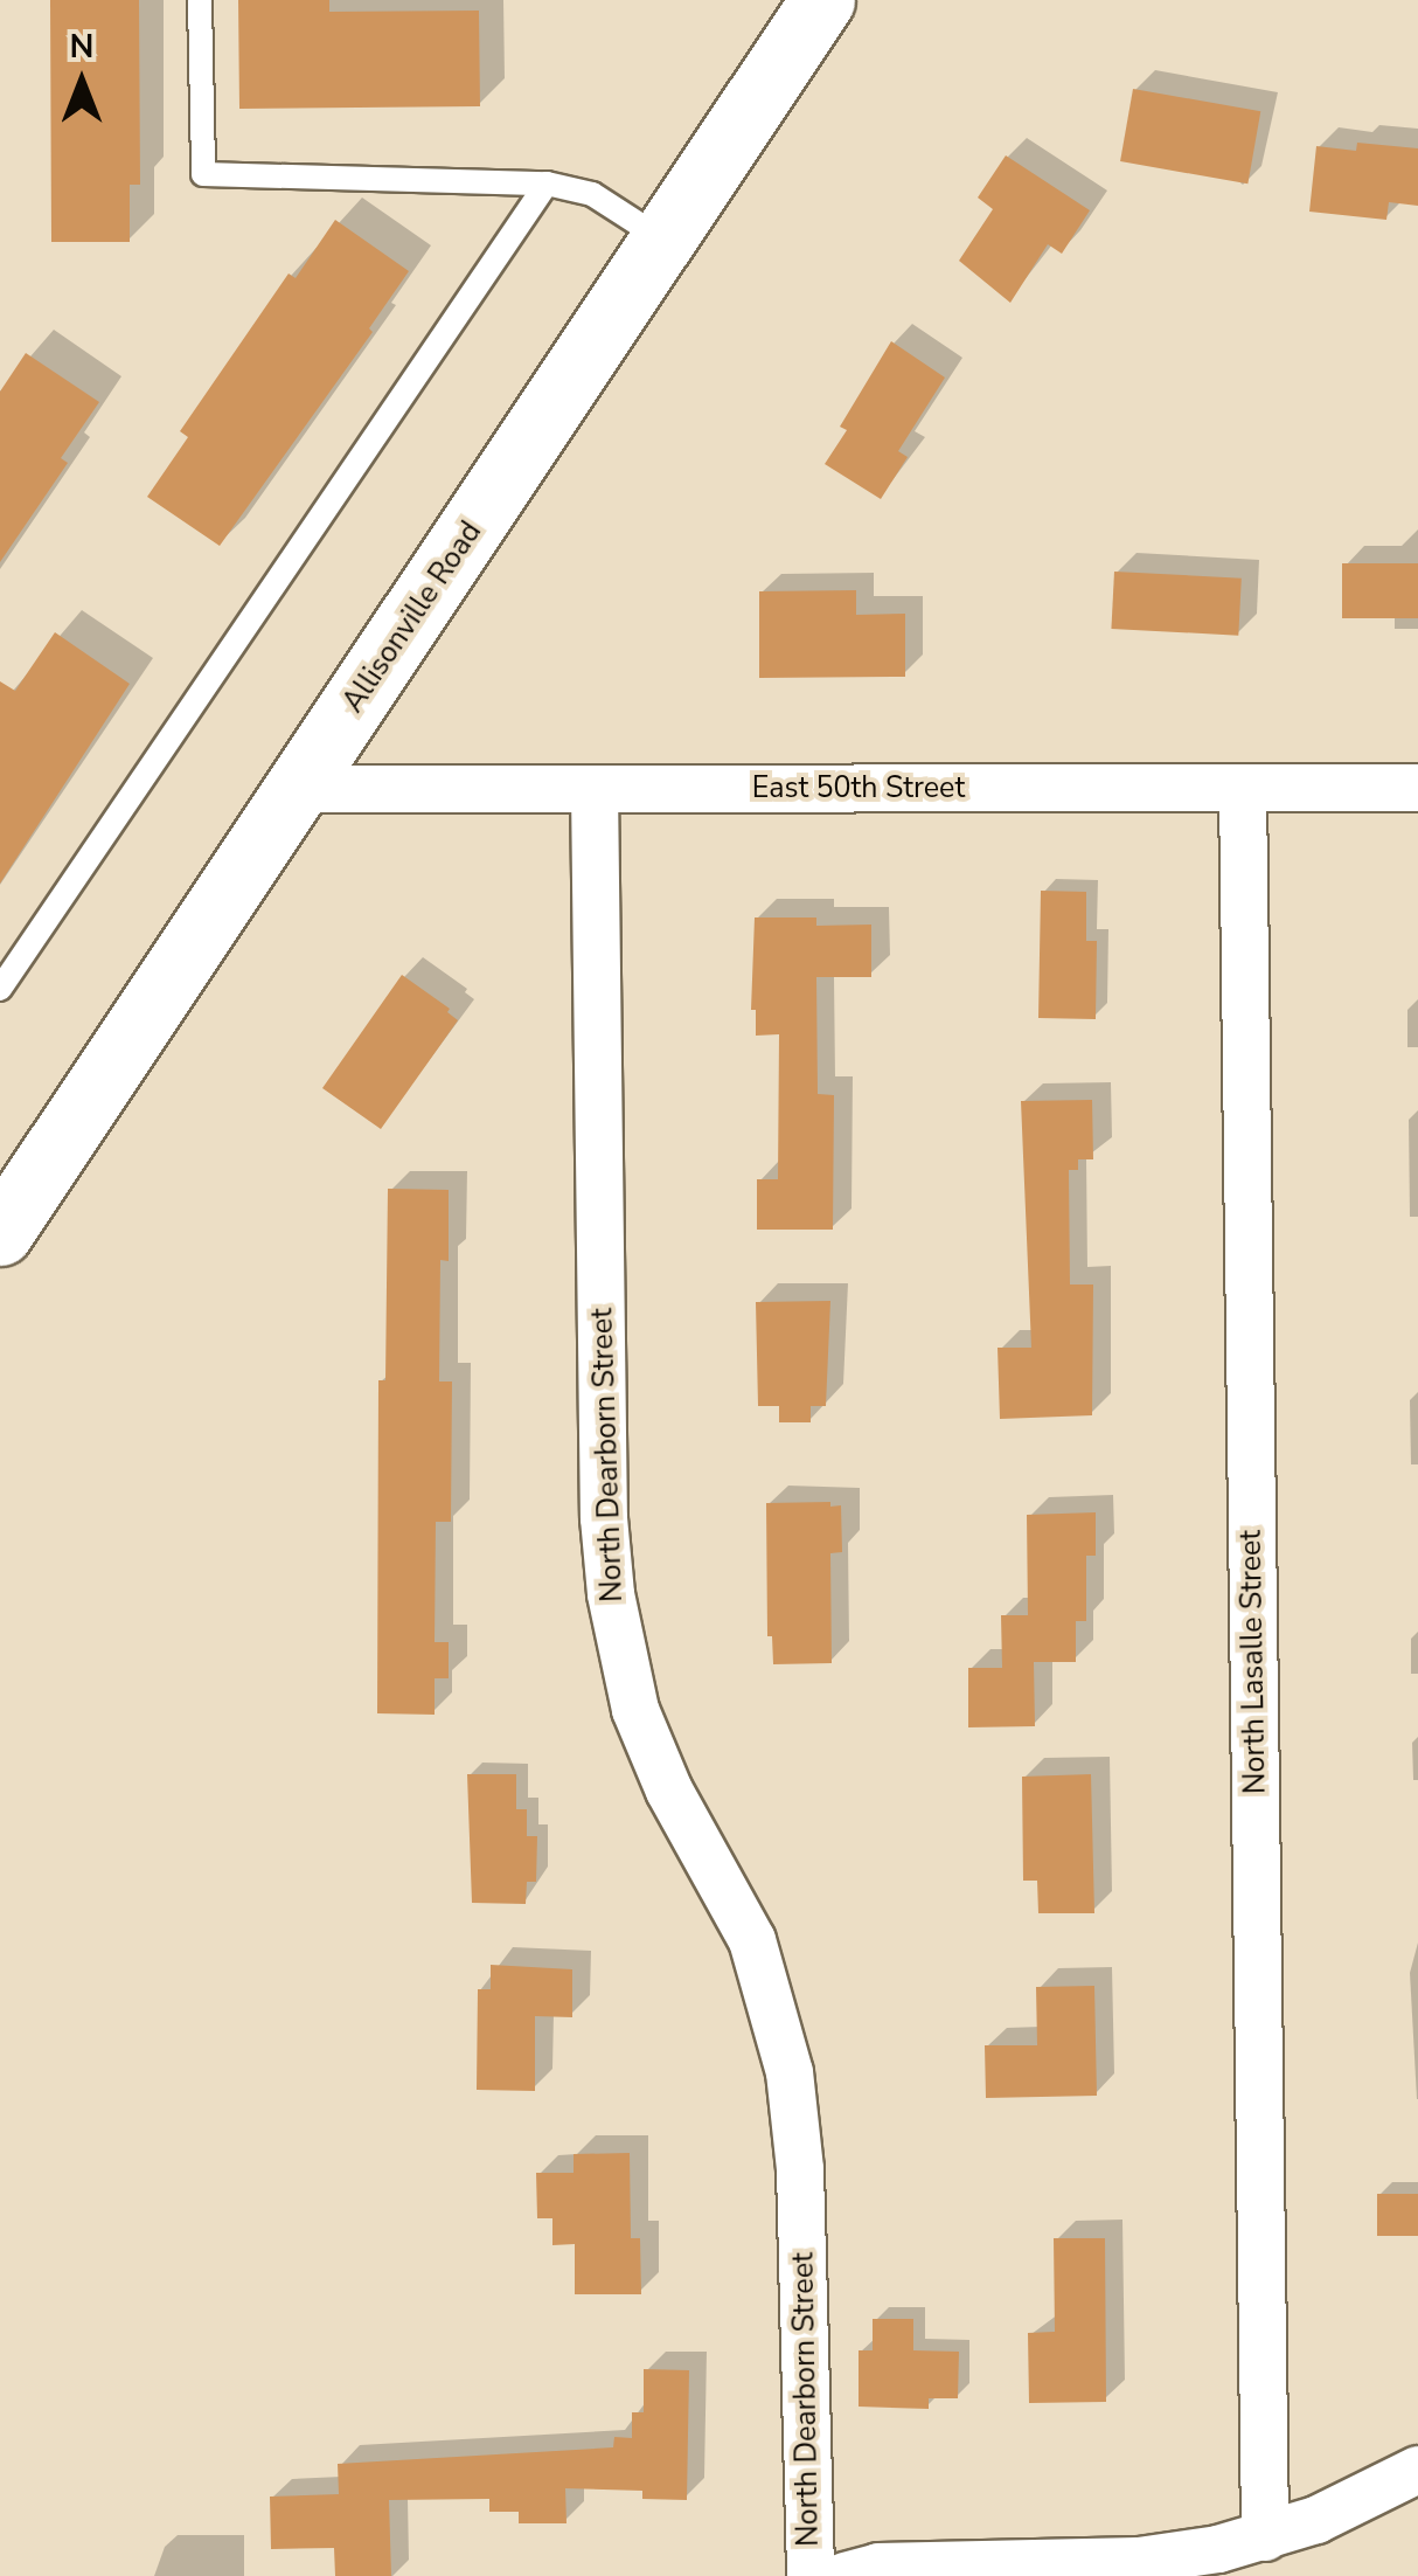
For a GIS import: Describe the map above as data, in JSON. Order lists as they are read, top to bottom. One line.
{"streets":{"main road":["Allisonville Road"],"street":["East 50th Street","North Dearborn Street","North Lasalle Street"]},"crossings":[["Allisonville Road","East 50th Street"],["East 50th Street","North Dearborn Street"],["East 50th Street","North Lasalle Street"]],"north":"top"}
